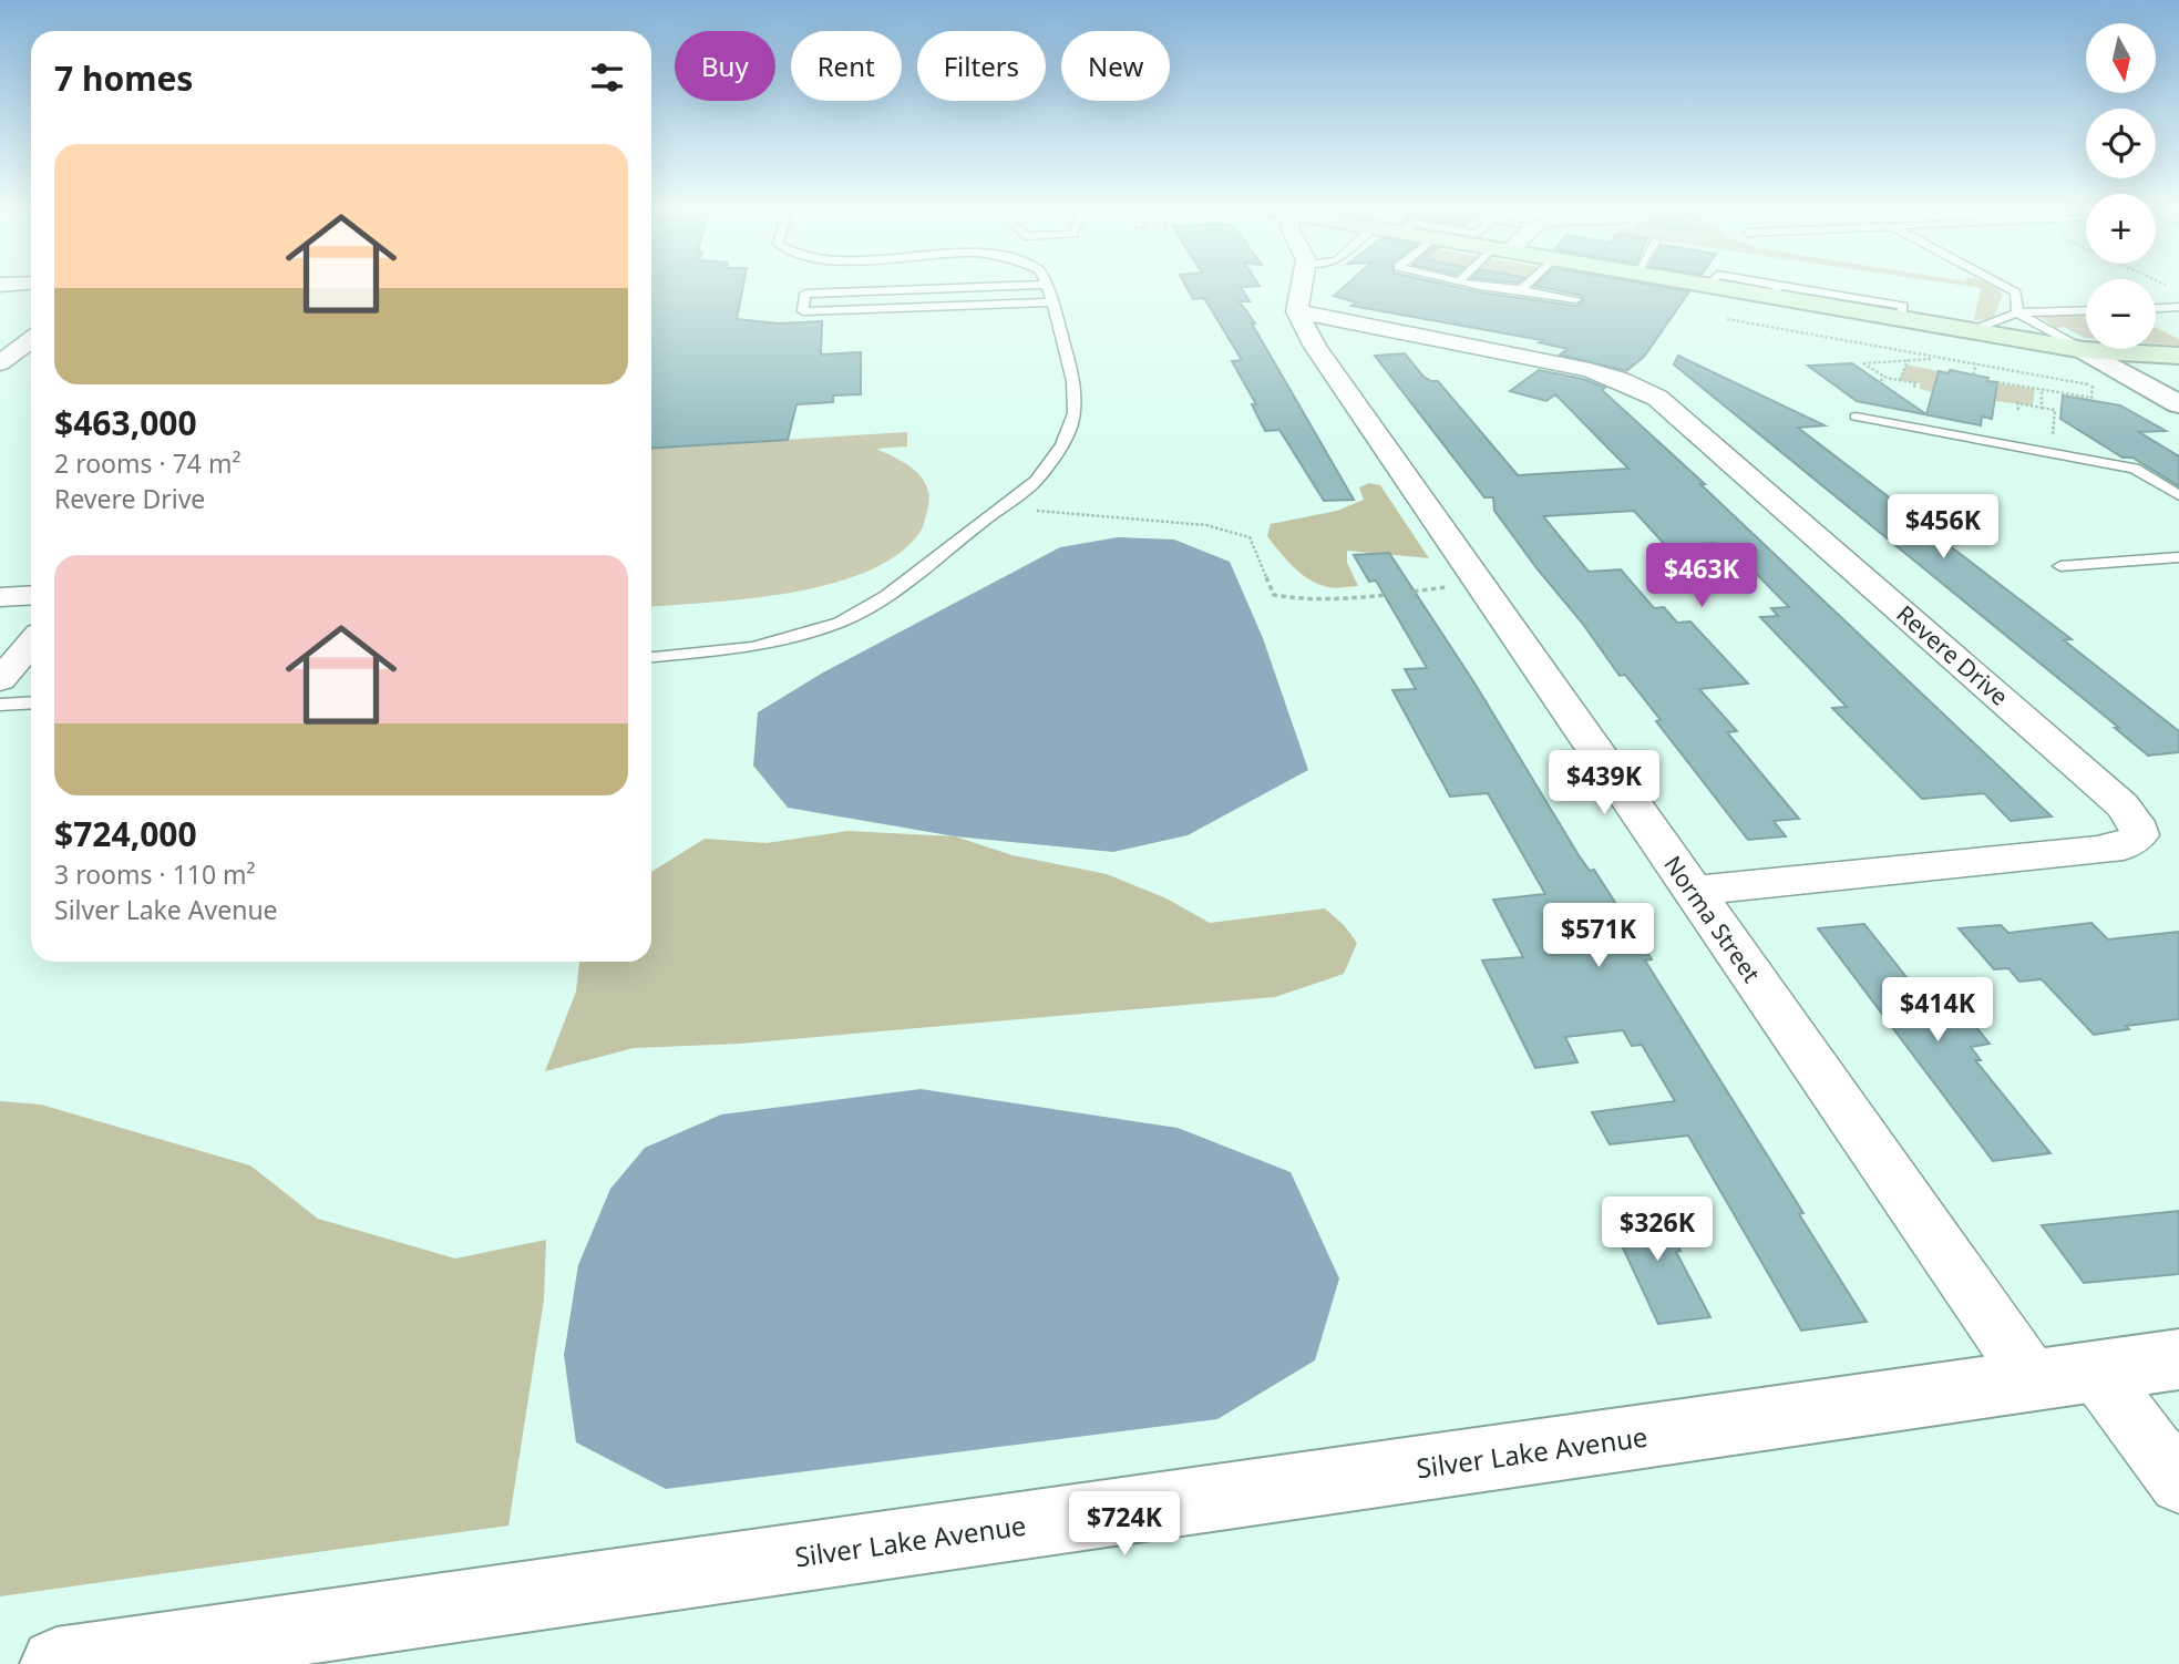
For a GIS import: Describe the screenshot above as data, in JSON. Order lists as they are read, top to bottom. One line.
{"streets":{"street":["Revere Drive","Norma Street","Silver Lake Avenue"]},"crossings":[["Revere Drive","Norma Street"],["Norma Street","Silver Lake Avenue"]],"north":"bottom","page":{"map_buttons":["+","−"],"chip":["Buy","Rent","Filters","New"],"heading":"7 homes","list":[{"name":"$463,000","note":"2 rooms · 74 m² · Revere Drive"},{"name":"$724,000","note":"3 rooms · 110 m² · Silver Lake Avenue"}],"price":["$456K","$463K","$439K","$571K","$414K","$326K","$724K"]}}
